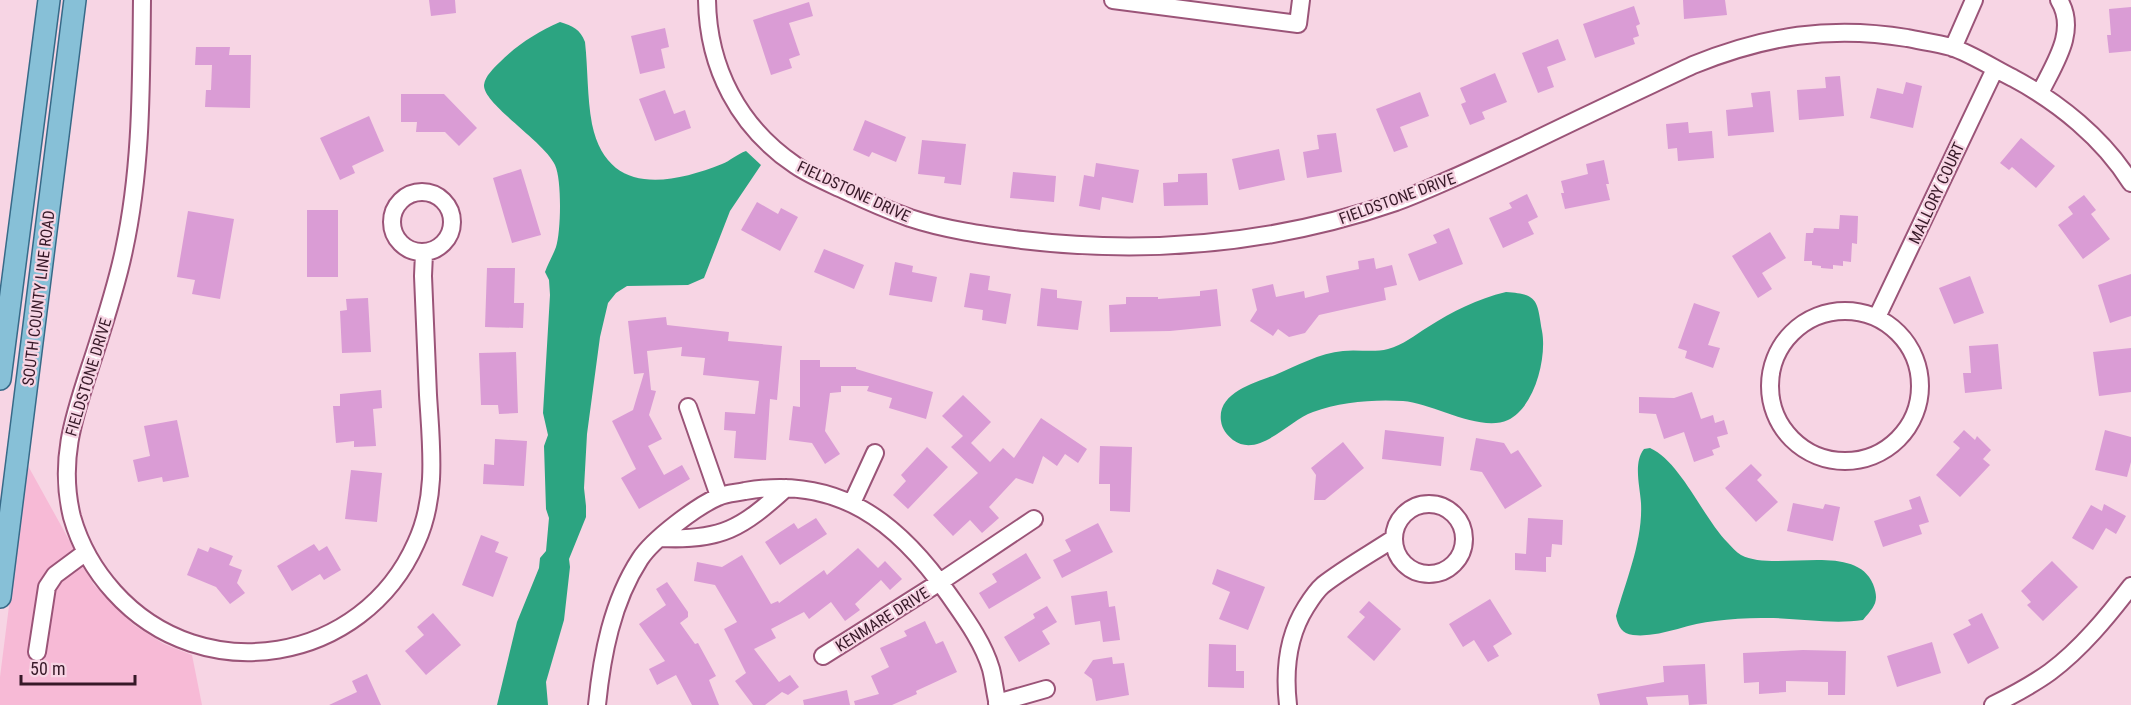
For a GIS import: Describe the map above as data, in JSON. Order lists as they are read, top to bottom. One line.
{"streets":{"main road":["SOUTH COUNTY LINE ROAD"],"street":["FIELDSTONE DRIVE","MALLORY COURT","KENMARE DRIVE"]},"crossings":[["FIELDSTONE DRIVE","MALLORY COURT"]],"scale_bar":"50 m"}
